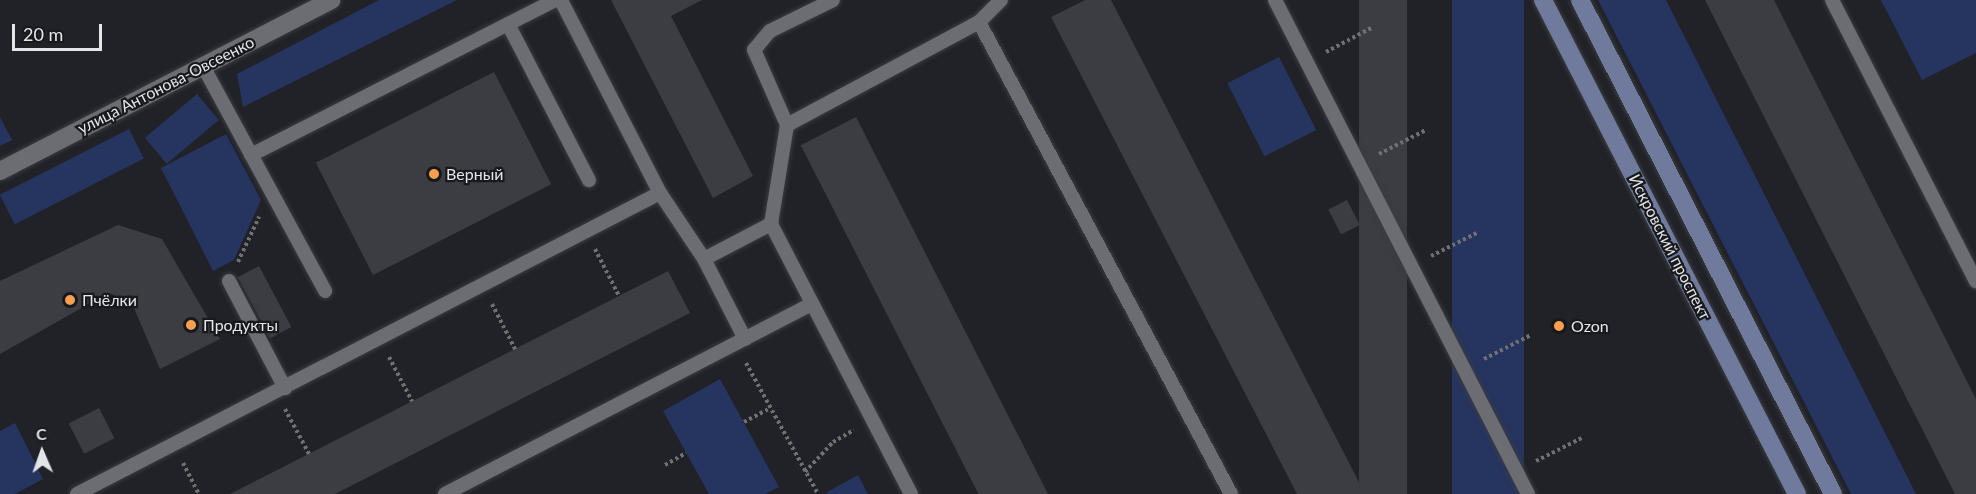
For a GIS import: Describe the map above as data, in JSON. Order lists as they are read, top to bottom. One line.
{"streets":{"street":["улица Антонова-Овсеенко","Искровский проспект"]},"places":["Верный","Пчёлки","Продукты","Ozon"],"scale_bar":"20 m","north":"top"}
